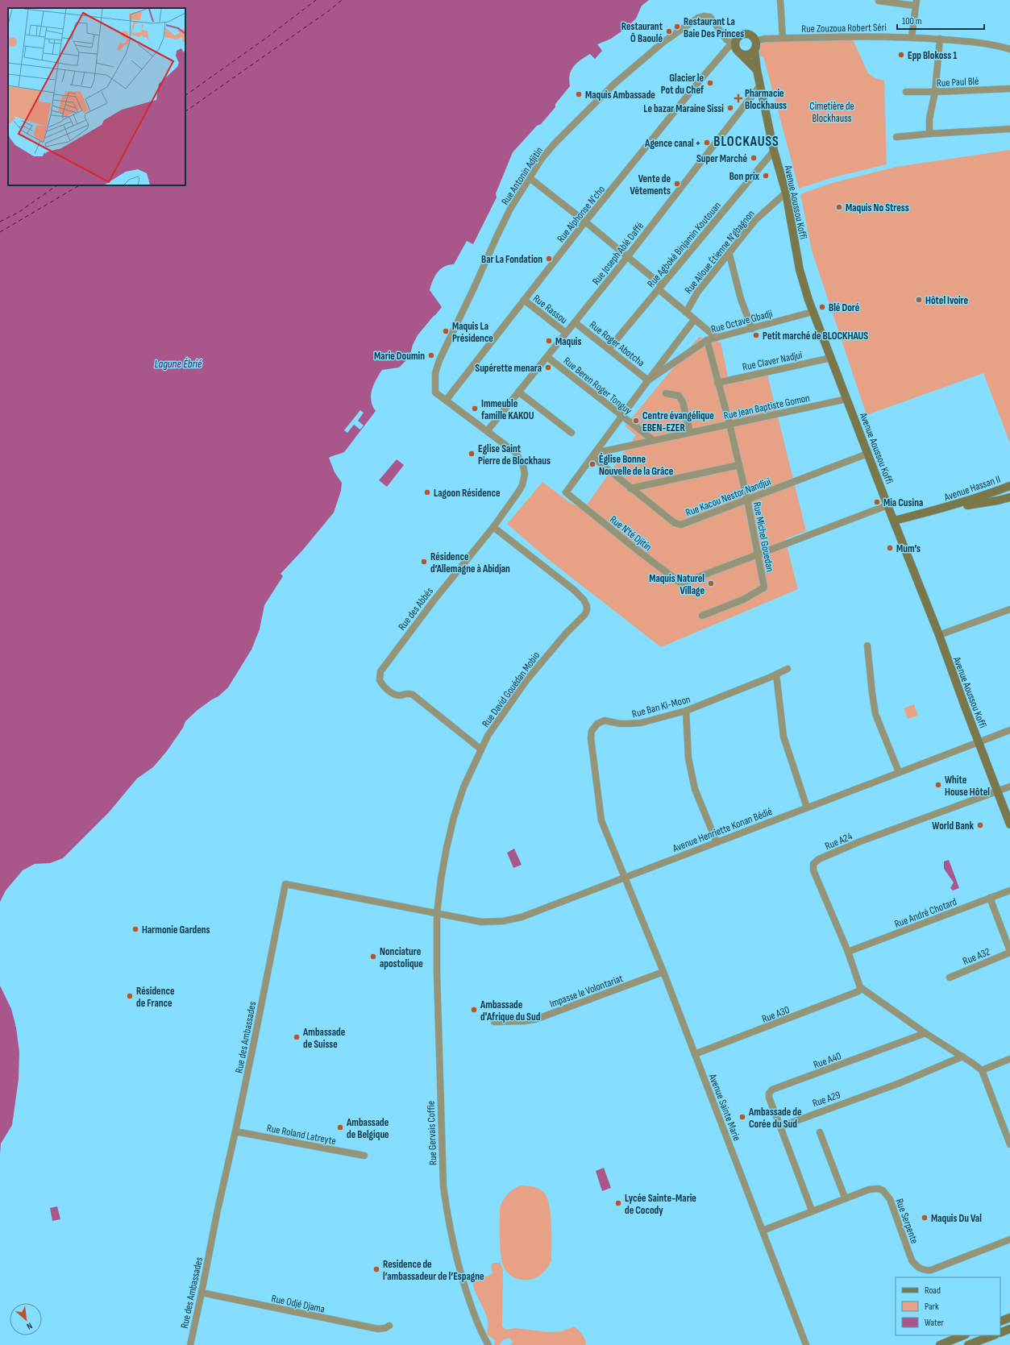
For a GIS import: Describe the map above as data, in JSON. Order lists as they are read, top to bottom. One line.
{"streets":{"street":["Rue Zouzoua Robert Séri","Rue Paul Blé","Rue Antonin Adjitin","Avenue Aoussou Koffi","Rue Alphonse N'cho","Rue Agboké Binjamin Koutouan","Rue Alloue Étienne N'gbagnon","Rue Joseph Ablé Daffé","Rue Rassou","Rue Octave Gbadji","Rue Roger Abotcha","Rue Claver Nadjui","Rue Beren Roger Tonguy","Rue Jean Baptiste Gomon","Avenue Hassan II","Rue Kacou Nestor Nandjui","Rue N'té Djitin","Rue Michel Gouedan","Rue des Abbés","Rue David Gouédan Mobio","Rue Ban Ki-Moon","Avenue Henriette Konan Bédié","Rue A24","Rue André Chotard","Rue A32","Impasse le Volontariat","Rue A30","Rue des Ambassades","Rue A40","Rue A29","Avenue Sainte Marie","Rue Gervais Coffie","Rue Roland Latreyte","Rue Serpente","Rue Odjé Djama"]},"crossings":[["Rue Zouzoua Robert Séri","Rue Antonin Adjitin"],["Rue Zouzoua Robert Séri","Avenue Aoussou Koffi"],["Rue Zouzoua Robert Séri","Rue Alphonse N'cho"],["Rue Antonin Adjitin","Avenue Aoussou Koffi"],["Rue Antonin Adjitin","Rue Alphonse N'cho"],["Rue Antonin Adjitin","Rue des Abbés"],["Avenue Aoussou Koffi","Rue Alphonse N'cho"],["Avenue Aoussou Koffi","Rue Agboké Binjamin Koutouan"],["Avenue Aoussou Koffi","Rue Alloue Étienne N'gbagnon"],["Avenue Aoussou Koffi","Rue Joseph Ablé Daffé"],["Avenue Aoussou Koffi","Rue Octave Gbadji"],["Avenue Aoussou Koffi","Rue Claver Nadjui"],["Avenue Aoussou Koffi","Rue Jean Baptiste Gomon"],["Avenue Aoussou Koffi","Avenue Hassan II"],["Avenue Aoussou Koffi","Rue Kacou Nestor Nandjui"],["Avenue Aoussou Koffi","Rue N'té Djitin"],["Avenue Aoussou Koffi","Avenue Henriette Konan Bédié"],["Avenue Aoussou Koffi","Rue A24"],["Rue Alphonse N'cho","Rue Rassou"],["Rue Alphonse N'cho","Rue des Abbés"],["Rue Agboké Binjamin Koutouan","Rue Roger Abotcha"],["Rue Joseph Ablé Daffé","Rue Rassou"],["Rue Joseph Ablé Daffé","Rue Roger Abotcha"],["Rue Joseph Ablé Daffé","Rue Beren Roger Tonguy"],["Rue Joseph Ablé Daffé","Rue des Abbés"],["Rue Octave Gbadji","Rue Roger Abotcha"],["Rue Octave Gbadji","Rue N'té Djitin"],["Rue Octave Gbadji","Rue Michel Gouedan"],["Rue Roger Abotcha","Rue N'té Djitin"],["Rue Claver Nadjui","Rue Michel Gouedan"],["Rue Beren Roger Tonguy","Rue Jean Baptiste Gomon"],["Rue Beren Roger Tonguy","Rue N'té Djitin"],["Rue Jean Baptiste Gomon","Rue Kacou Nestor Nandjui"],["Rue Jean Baptiste Gomon","Rue N'té Djitin"],["Rue Jean Baptiste Gomon","Rue Michel Gouedan"],["Rue Kacou Nestor Nandjui","Rue N'té Djitin"],["Rue Kacou Nestor Nandjui","Rue Michel Gouedan"],["Rue N'té Djitin","Rue Michel Gouedan"],["Rue des Abbés","Rue David Gouédan Mobio"],["Rue David Gouédan Mobio","Avenue Henriette Konan Bédié"],["Rue David Gouédan Mobio","Rue des Ambassades"],["Rue David Gouédan Mobio","Rue Gervais Coffie"],["Rue Ban Ki-Moon","Avenue Henriette Konan Bédié"],["Rue Ban Ki-Moon","Avenue Sainte Marie"],["Avenue Henriette Konan Bédié","Rue des Ambassades"],["Avenue Henriette Konan Bédié","Avenue Sainte Marie"],["Avenue Henriette Konan Bédié","Rue Gervais Coffie"],["Rue A24","Rue André Chotard"],["Rue A24","Rue A30"],["Impasse le Volontariat","Avenue Sainte Marie"],["Rue A30","Avenue Sainte Marie"],["Rue des Ambassades","Rue Gervais Coffie"],["Rue des Ambassades","Rue Roland Latreyte"],["Rue des Ambassades","Rue Odjé Djama"],["Rue A40","Rue A29"],["Avenue Sainte Marie","Rue Serpente"]],"districts":["BLOCKAUSS"],"water":["Lagune Ébrié"],"parks":["Cimetière de Blockhauss"],"places":{"other":["Restaurant La Baie Des Princes","Restaurant Ô Baoulé","Epp Blokoss 1","Glacier le Pot du Chef","Maquis Ambassade","Le bazar Maraine Sissi","Agence canal +","Super Marché","Bon prix","Vente de Vêtements","Maquis No Stress","Bar La Fondation","Hôtel Ivoire","Blé Doré","Maquis La Présidence","Petit marché de BLOCKHAUS","Maquis","Marie Doumin","Supérette menara","Immeuble famille KAKOU","Centre évangélique EBEN-EZER","Eglise Saint Pierre de Blockhaus","Église Bonne Nouvelle de la Grâce","Lagoon Résidence","Mia Cusina","Mum’s","Résidence d’Allemagne à Abidjan","Maquis Naturel Village","White House Hôtel","World Bank","Harmonie Gardens","Nonciature apostolique","Résidence de France","Ambassade d'Afrique du Sud","Ambassade de Suisse","Ambassade de Corée du Sud","Ambassade de Belgique","Lycée Sainte-Marie de Cocody","Maquis Du Val","Residence de l’ambassadeur de l’Espagne"],"health":["Pharmacie Blockhauss"]},"legend":["Road","Park","Water"],"scale_bar":"100 m","north":"bottom right"}
